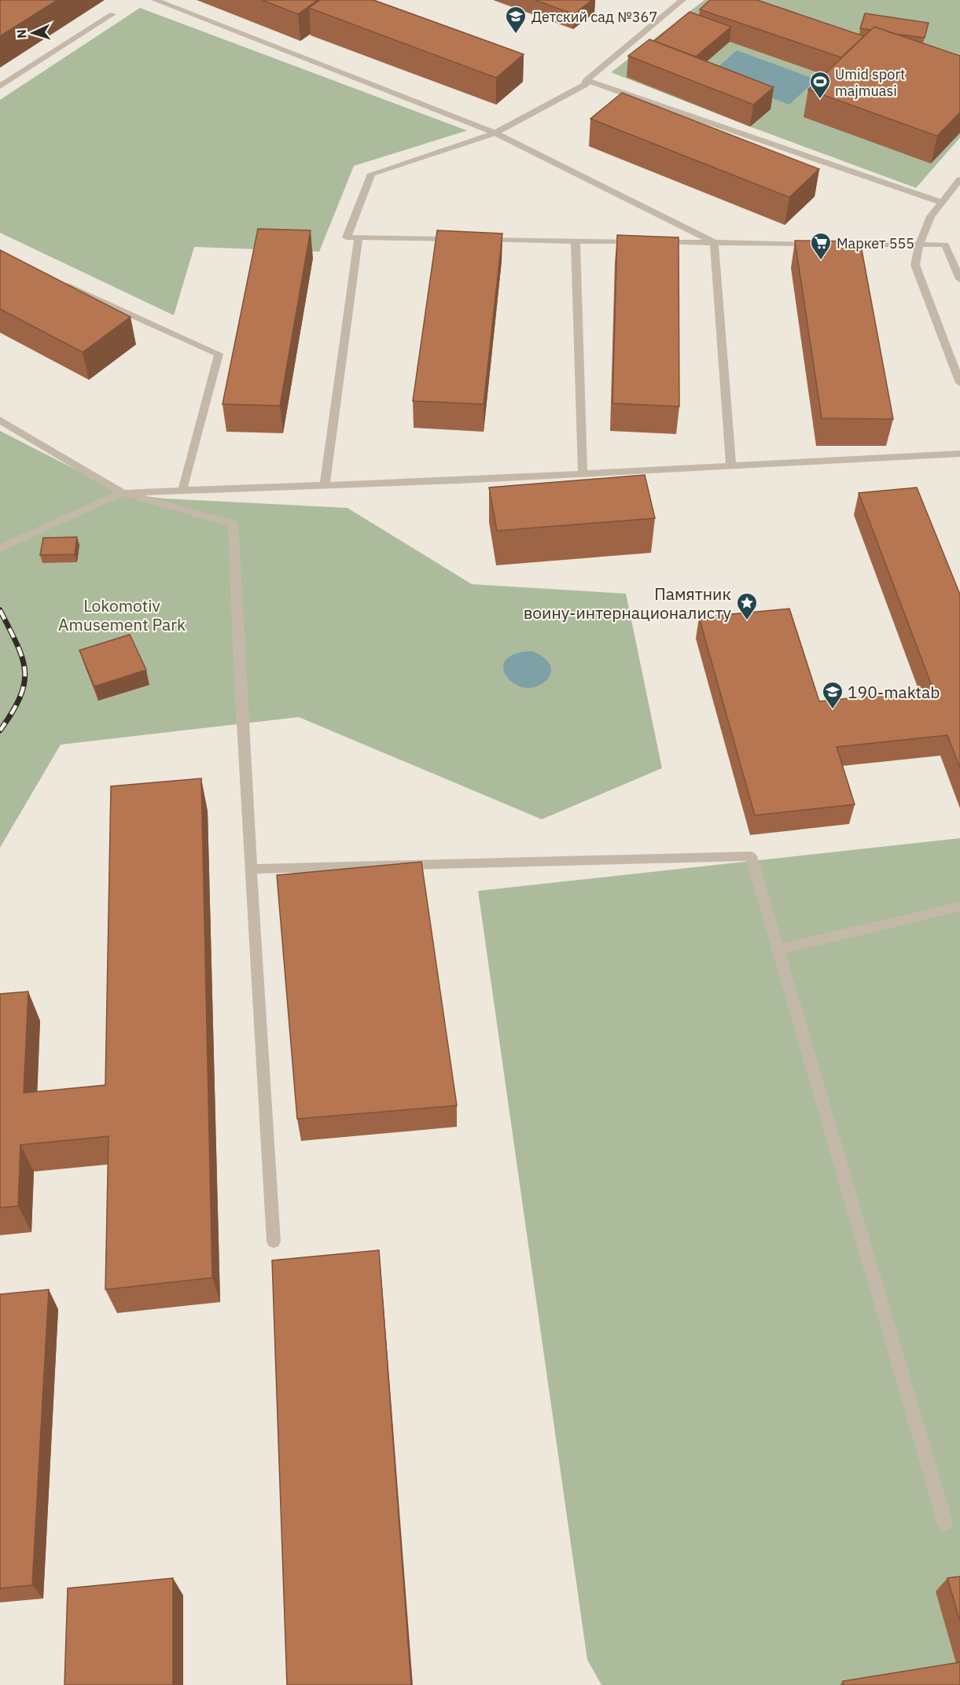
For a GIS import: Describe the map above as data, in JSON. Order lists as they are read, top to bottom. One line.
{"parks":["Lokomotiv Amusement Park"],"places":{"school or university":["Детский сад №367","190-maktab"],"sports":["Umid sport majmuasi"],"supermarket":["Маркет 555"],"place":["Памятник воину-интернационалисту"]},"north":"left"}
